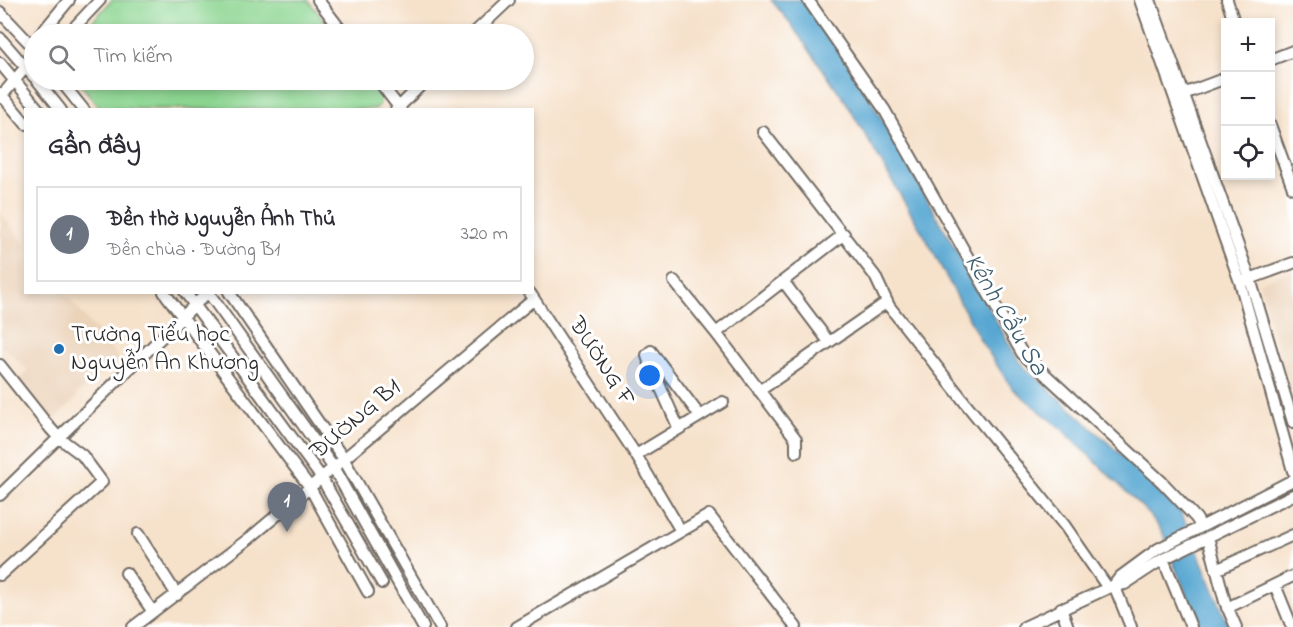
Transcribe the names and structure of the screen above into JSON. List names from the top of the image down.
{
  "streets": {
    "street": ["ĐƯỜNG F", "ĐƯỜNG B1"]
  },
  "crossings": [
    ["ĐƯỜNG F", "ĐƯỜNG B1"]
  ],
  "water": ["Kênh Cầu Sa"],
  "places": ["Trường Tiểu học Nguyễn An Khương"],
  "page": {
    "map_buttons": ["+", "−"],
    "search": "Tìm kiếm",
    "heading": "Gần đây",
    "list": [
      {
        "mark": "1",
        "name": "Đền thờ Nguyễn Ảnh Thủ",
        "note": "Đền chùa · Đường B1",
        "value": "320 m"
      }
    ],
    "pins": "1"
  }
}
